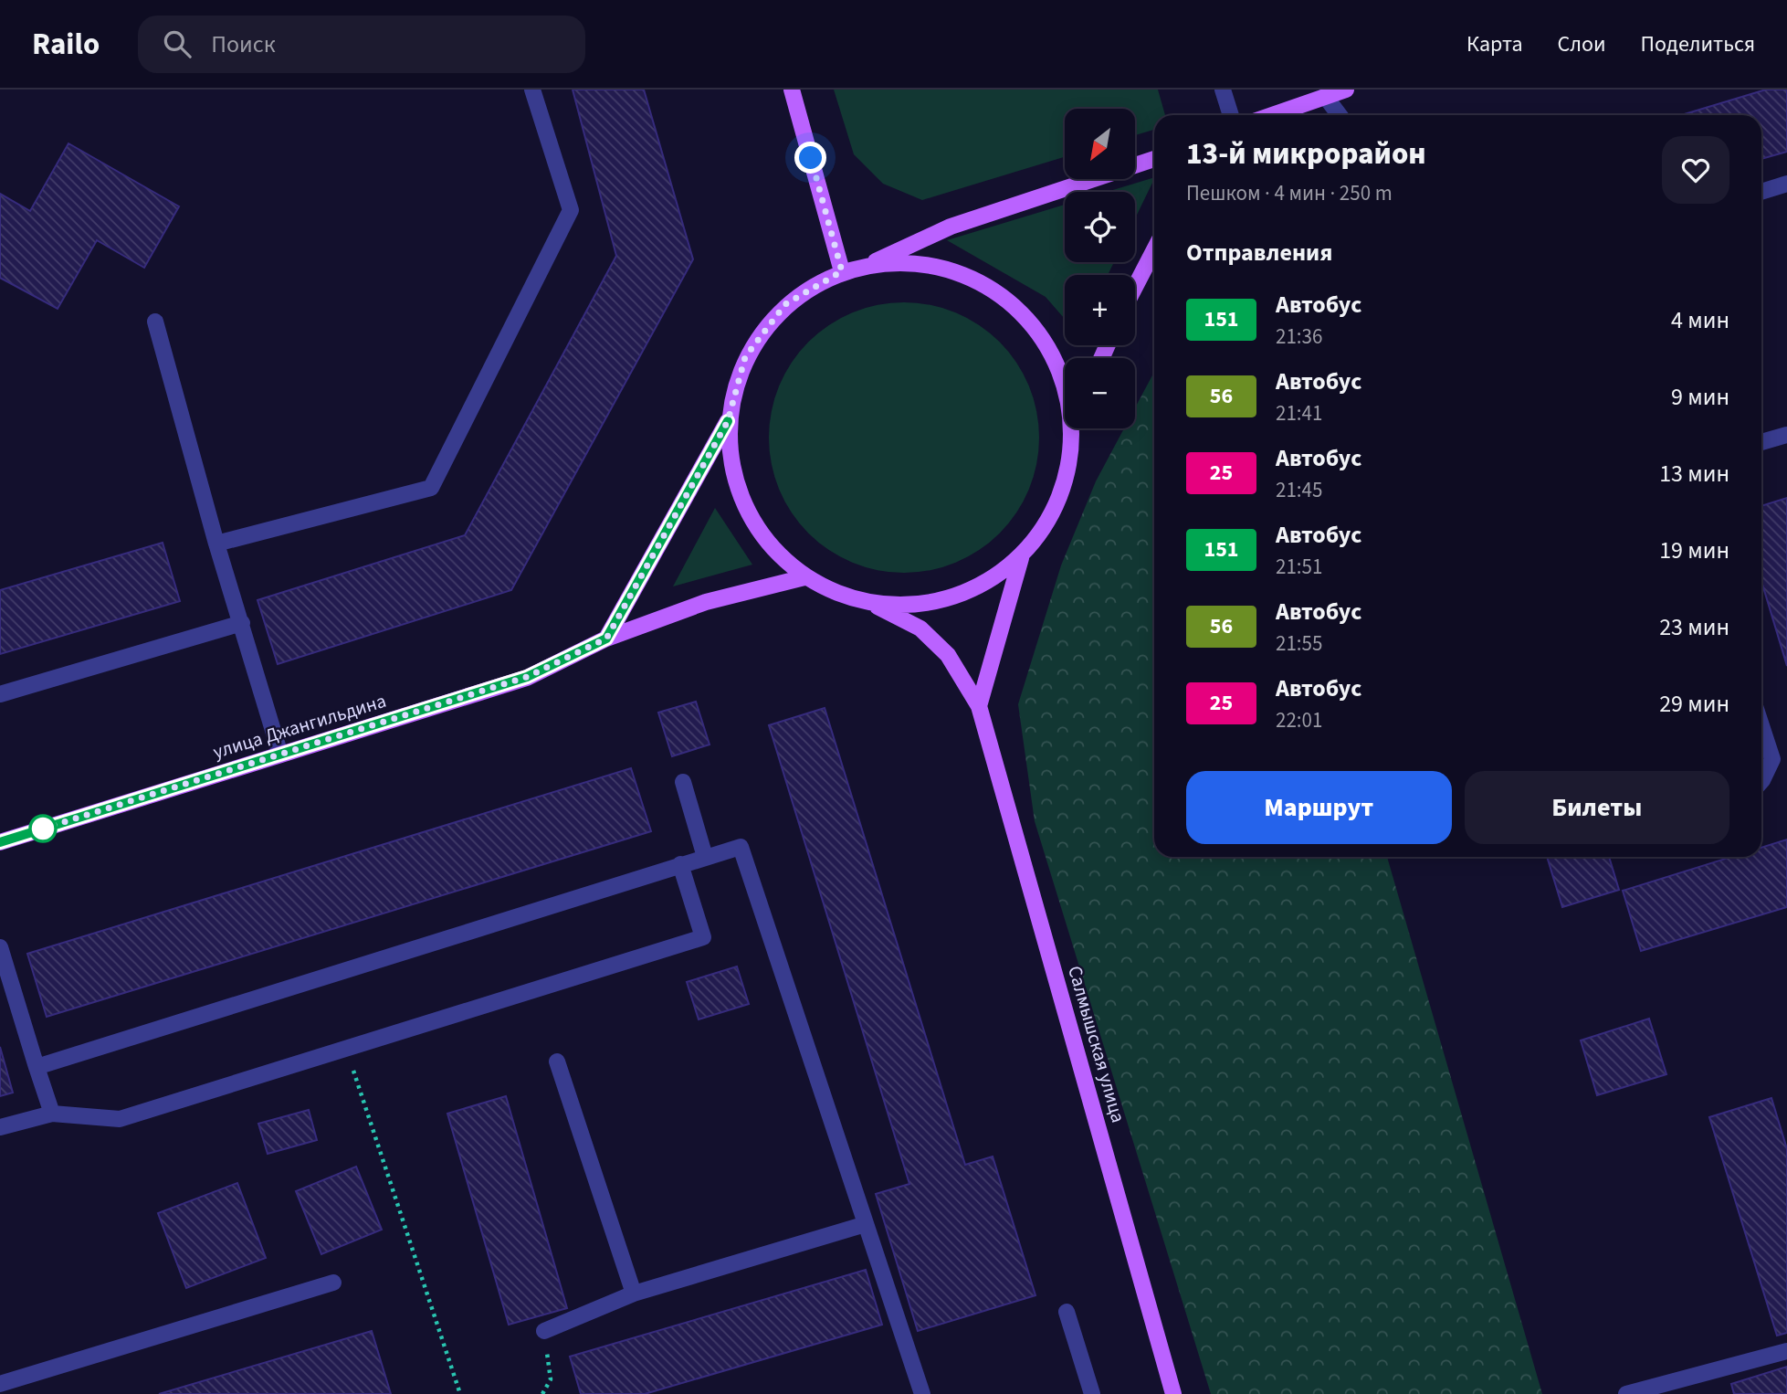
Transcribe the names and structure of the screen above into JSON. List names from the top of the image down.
{
  "streets": {
    "main road": ["улица Джангильдина", "Салмышская улица"]
  },
  "crossings": [
    ["улица Джангильдина", "Салмышская улица"]
  ],
  "lines": ["bus line 151"],
  "north": "bottom left",
  "page": {
    "header": "Railo",
    "search": "Поиск",
    "nav": ["Карта", "Слои", "Поделиться"],
    "map_buttons": ["+", "−"],
    "heading": [
      ["13-й микрорайон", "Пешком · 4 мин · 250 m"],
      "Отправления"
    ],
    "list": [
      {
        "mark": "151",
        "name": "Автобус",
        "note": "21:36",
        "value": "4 мин"
      },
      {
        "mark": "56",
        "name": "Автобус",
        "note": "21:41",
        "value": "9 мин"
      },
      {
        "mark": "25",
        "name": "Автобус",
        "note": "21:45",
        "value": "13 мин"
      },
      {
        "mark": "151",
        "name": "Автобус",
        "note": "21:51",
        "value": "19 мин"
      },
      {
        "mark": "56",
        "name": "Автобус",
        "note": "21:55",
        "value": "23 мин"
      },
      {
        "mark": "25",
        "name": "Автобус",
        "note": "22:01",
        "value": "29 мин"
      }
    ],
    "buttons": ["Маршрут", "Билеты"]
  }
}
